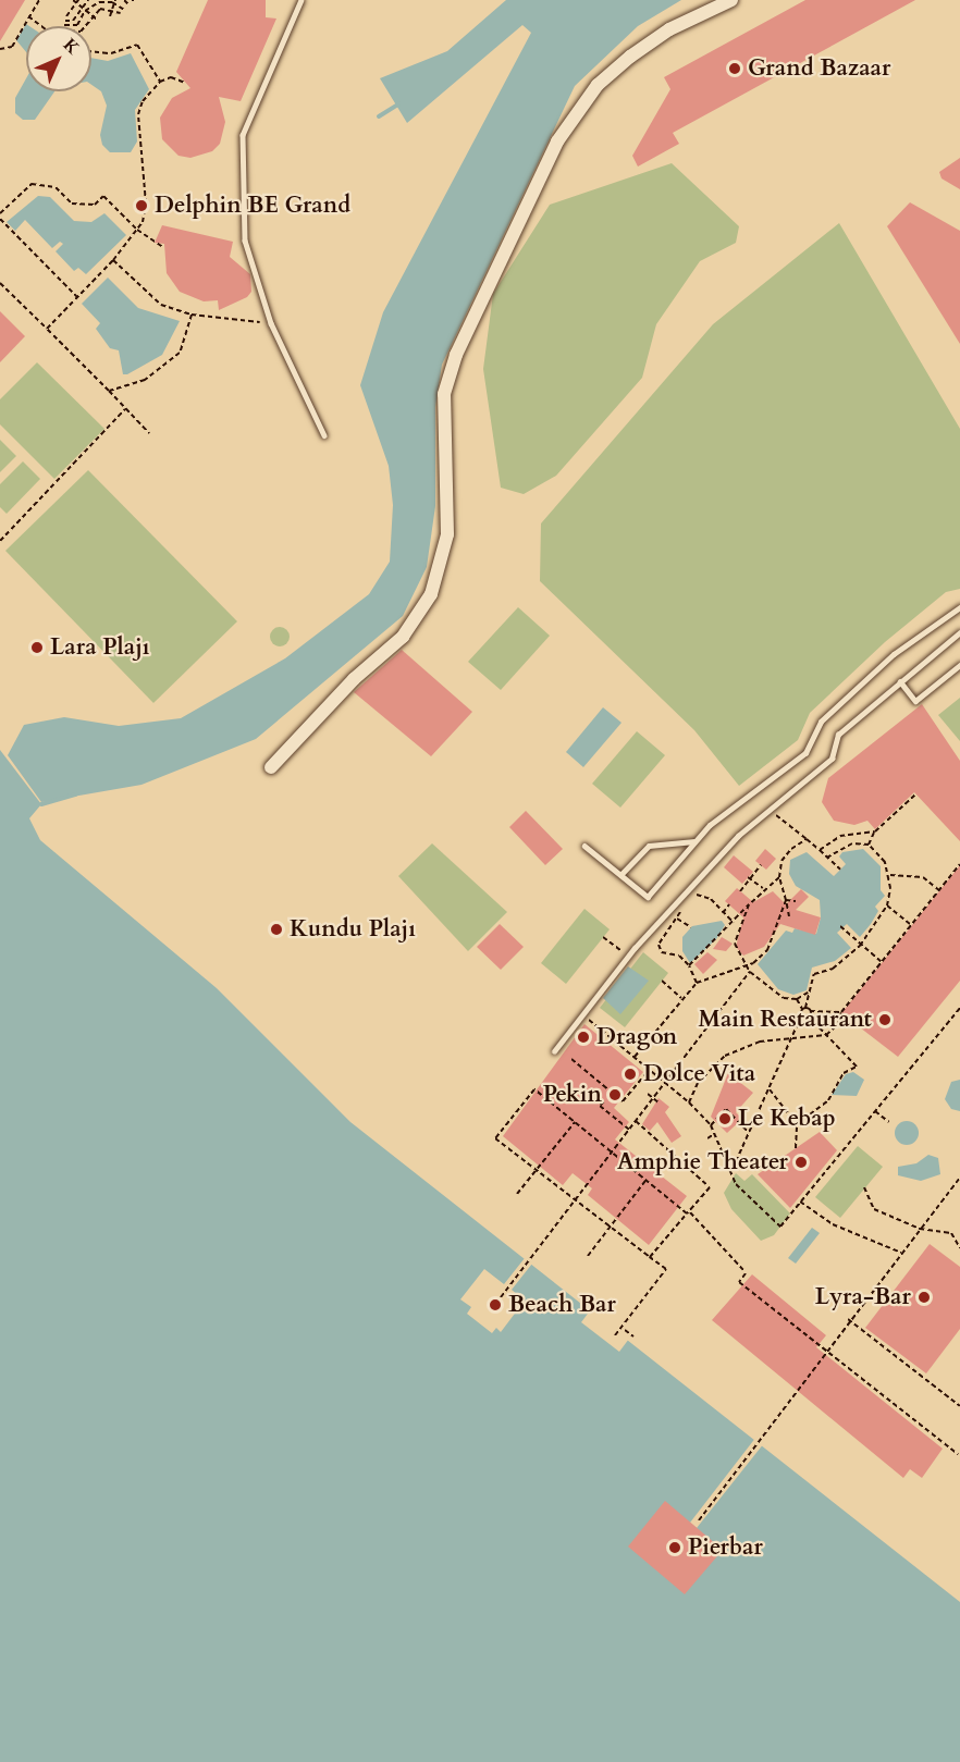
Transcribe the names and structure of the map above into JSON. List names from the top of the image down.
{
  "places": [
    "Grand Bazaar",
    "Delphin BE Grand",
    "Lara Plajı",
    "Kundu Plajı",
    "Main Restaurant",
    "Dragon",
    "Dolce Vita",
    "Pekin",
    "Le Kebap",
    "Amphie Theater",
    "Lyra-Bar",
    "Beach Bar",
    "Pierbar"
  ],
  "north": "top right"
}
